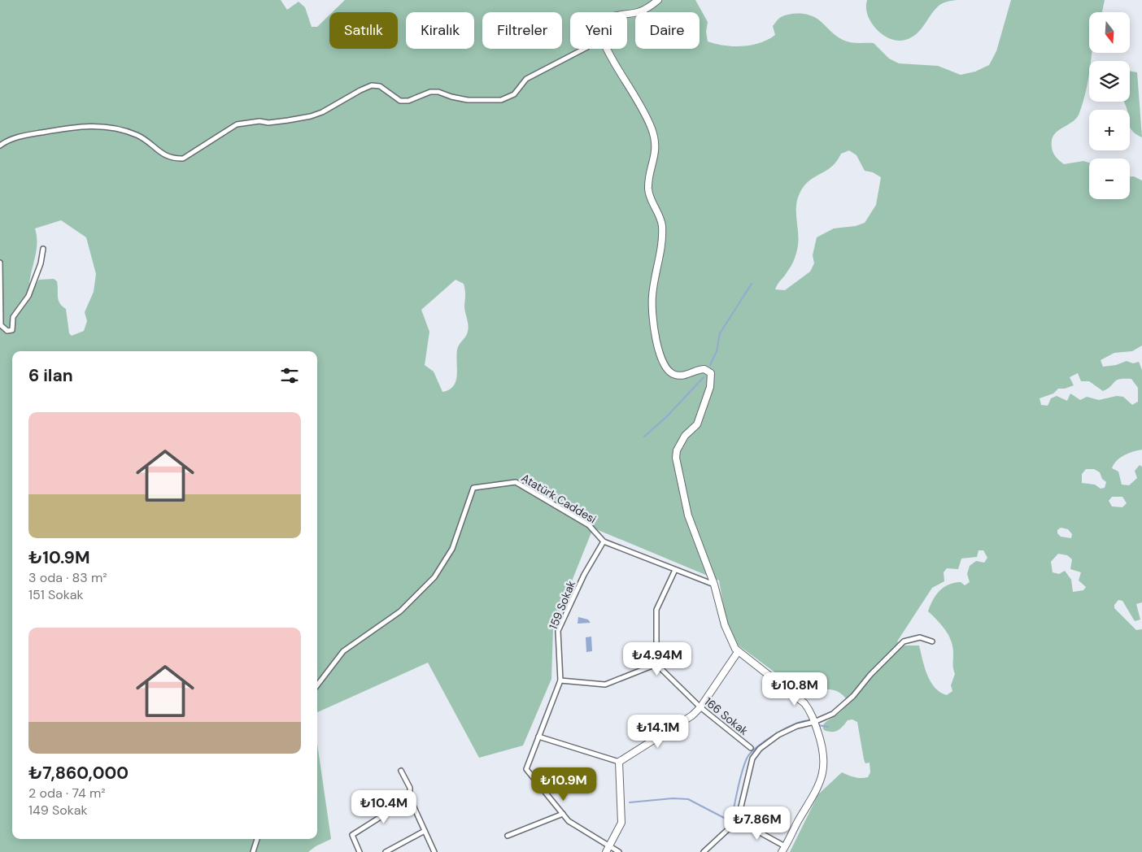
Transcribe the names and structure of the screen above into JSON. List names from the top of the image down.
{
  "streets": {
    "street": ["Atatürk Caddesi", "159 Sokak", "166 Sokak"]
  },
  "crossings": [
    ["Atatürk Caddesi", "159 Sokak"]
  ],
  "north": "bottom",
  "page": {
    "map_buttons": ["+", "−"],
    "chip": [
      "Satılık",
      "Kiralık",
      "Filtreler",
      "Yeni",
      "Daire"
    ],
    "heading": "6 ilan",
    "list": [
      {
        "name": "₺10.9M",
        "note": "3 oda · 83 m² · 151 Sokak"
      },
      {
        "name": "₺7,860,000",
        "note": "2 oda · 74 m² · 149 Sokak"
      }
    ],
    "price": [
      "₺4.94M",
      "₺10.8M",
      "₺14.1M",
      "₺10.9M",
      "₺10.4M",
      "₺7.86M"
    ]
  }
}
